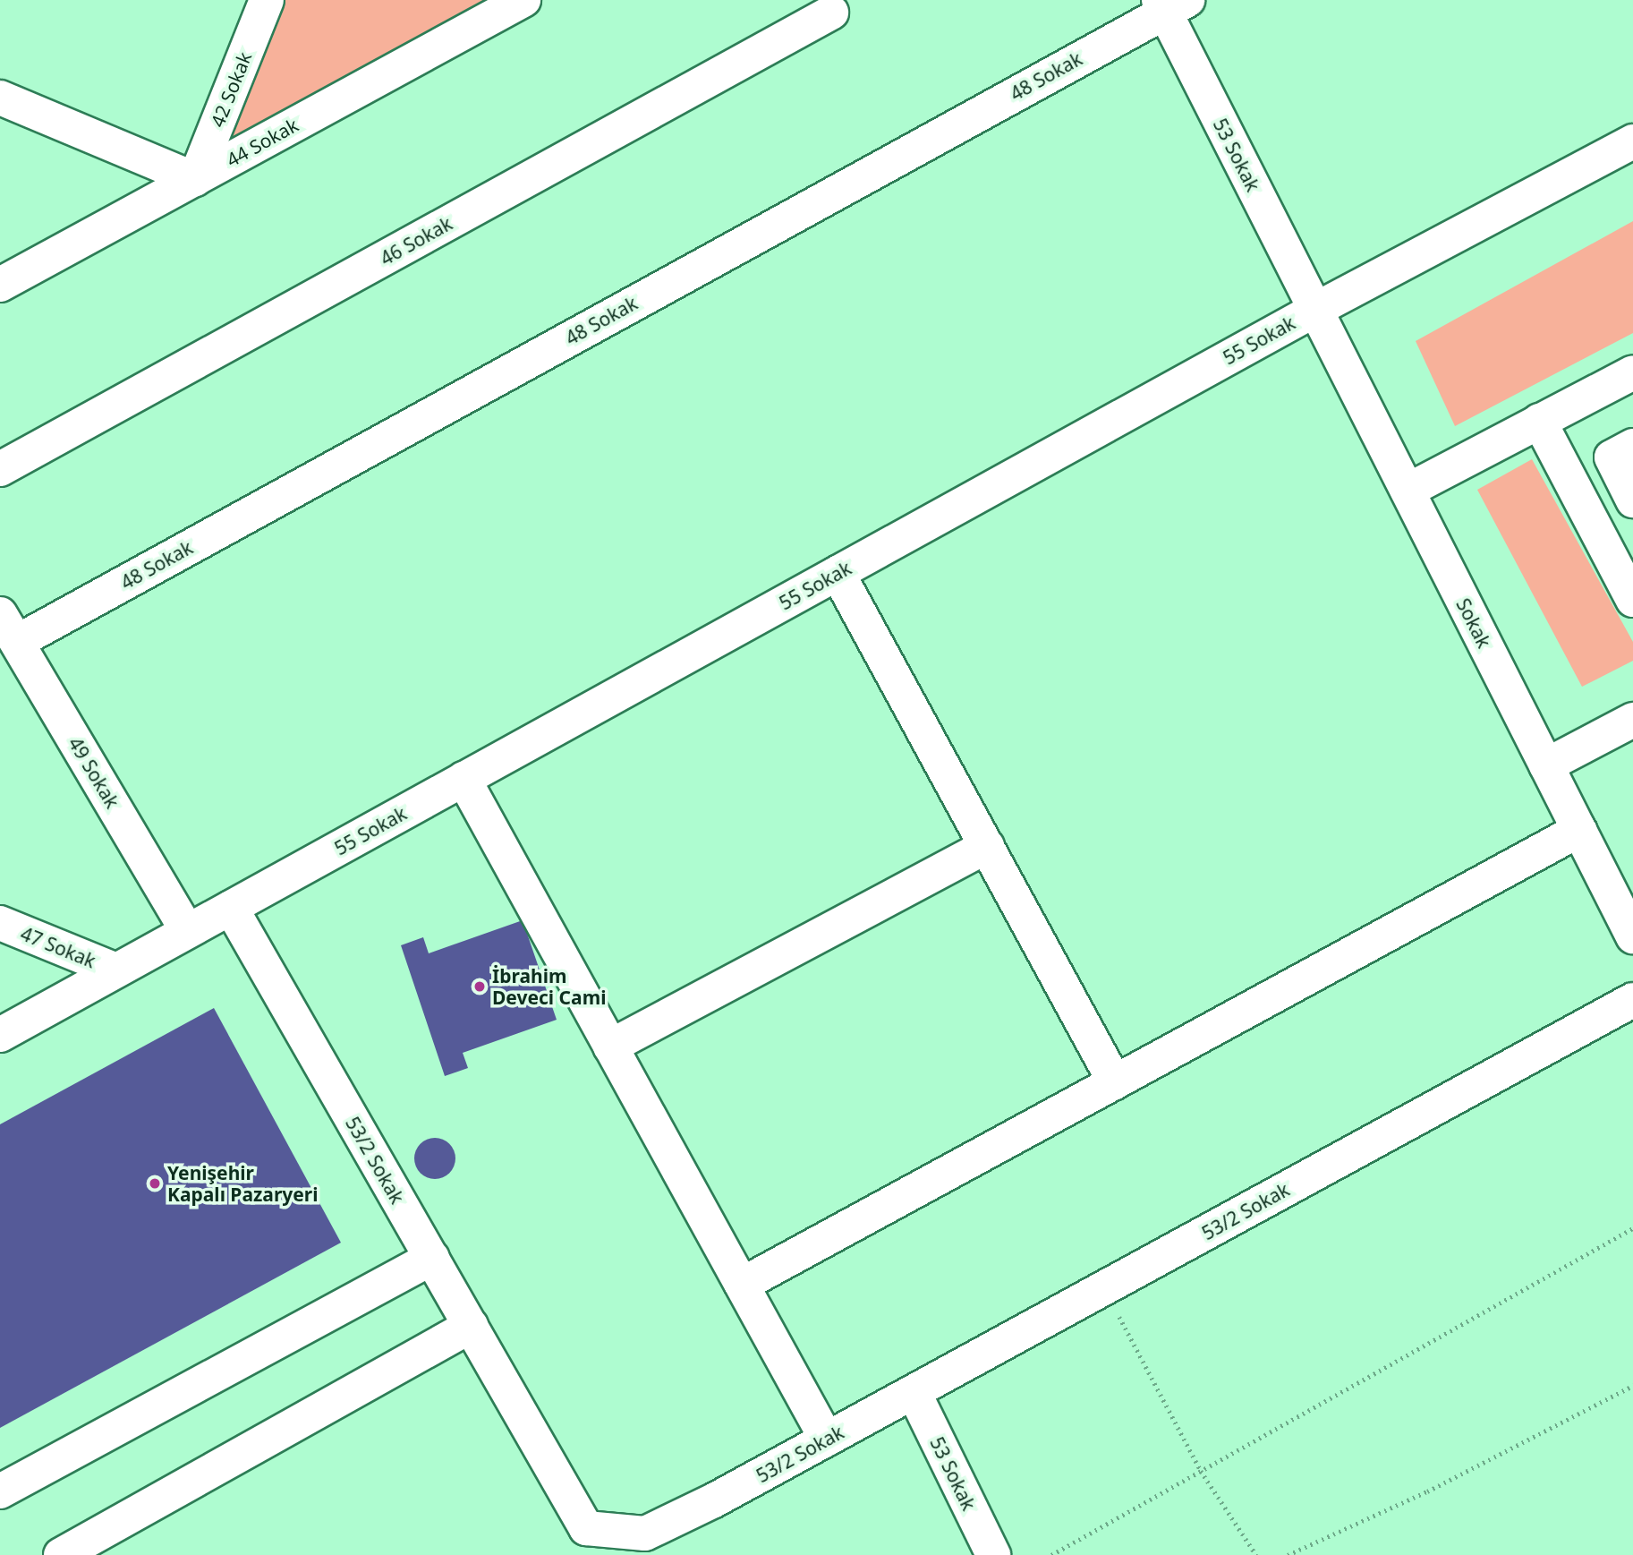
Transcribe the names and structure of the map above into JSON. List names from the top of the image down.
{
  "streets": {
    "street": [
      "48 Sokak",
      "42 Sokak",
      "44 Sokak",
      "53 Sokak",
      "46 Sokak",
      "55 Sokak",
      "Sokak",
      "49 Sokak",
      "47 Sokak",
      "53/2 Sokak"
    ]
  },
  "crossings": [
    ["48 Sokak", "53 Sokak"],
    ["48 Sokak", "49 Sokak"],
    ["42 Sokak", "44 Sokak"],
    ["53 Sokak", "55 Sokak"],
    ["53 Sokak", "Sokak"],
    ["53 Sokak", "53/2 Sokak"],
    ["55 Sokak", "Sokak"],
    ["55 Sokak", "49 Sokak"],
    ["55 Sokak", "47 Sokak"],
    ["55 Sokak", "53/2 Sokak"]
  ],
  "places": ["İbrahim Deveci Cami", "Yenişehir Kapalı Pazaryeri"]
}
